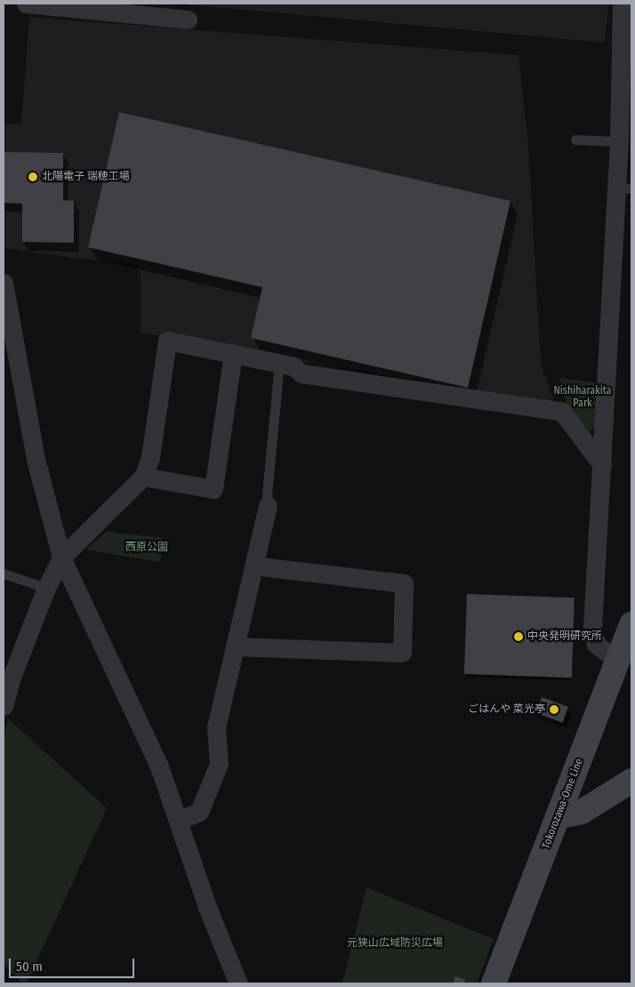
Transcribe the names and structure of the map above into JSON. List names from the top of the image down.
{
  "streets": {
    "main road": ["Tokorozawa-Ome Line"]
  },
  "parks": ["Nishiharakita Park", "西原公園", "元狭山広域防災広場"],
  "places": ["北陽電子 瑞穂工場", "中央発明研究所", "ごはんや 菜光亭"],
  "scale_bar": "50 m"
}
